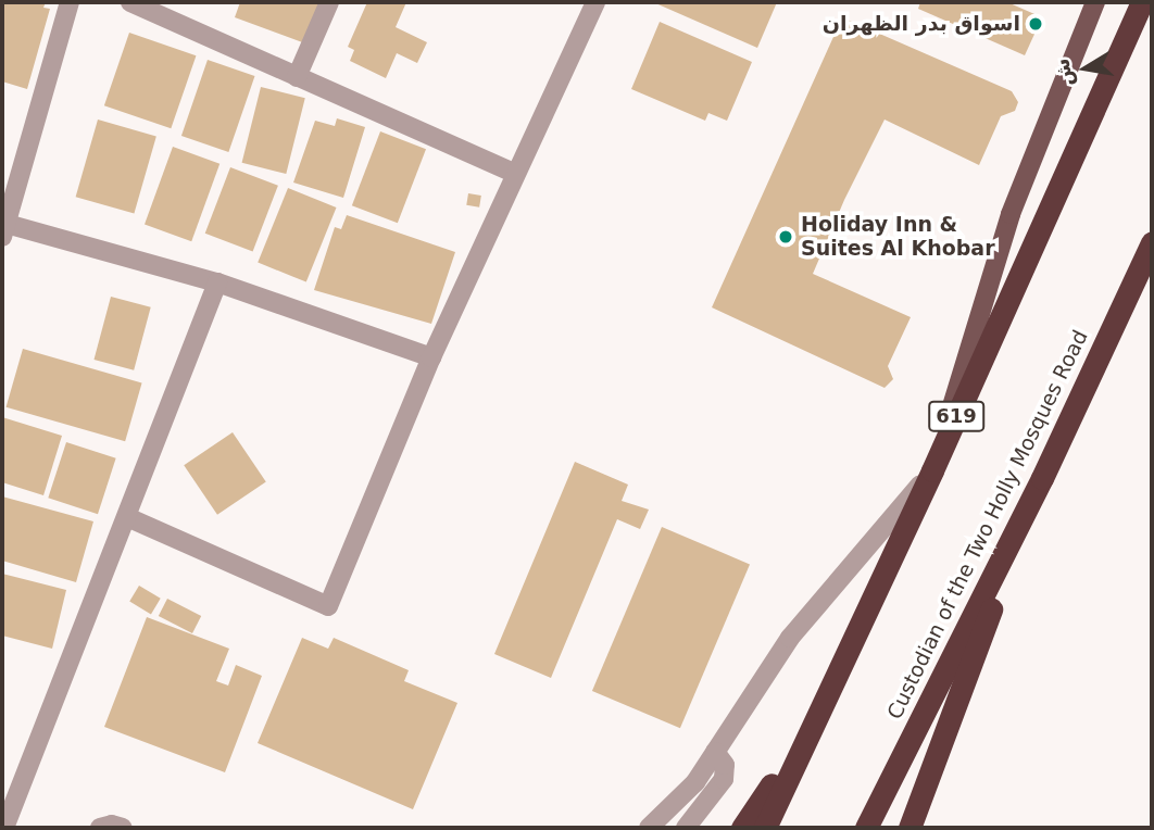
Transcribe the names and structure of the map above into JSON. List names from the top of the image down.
{
  "streets": {
    "highway": ["619", "Custodian of the Two Holly Mosques Road"]
  },
  "places": ["اسواق بدر الظهران", "Holiday Inn & Suites Al Khobar"],
  "north": "left"
}
